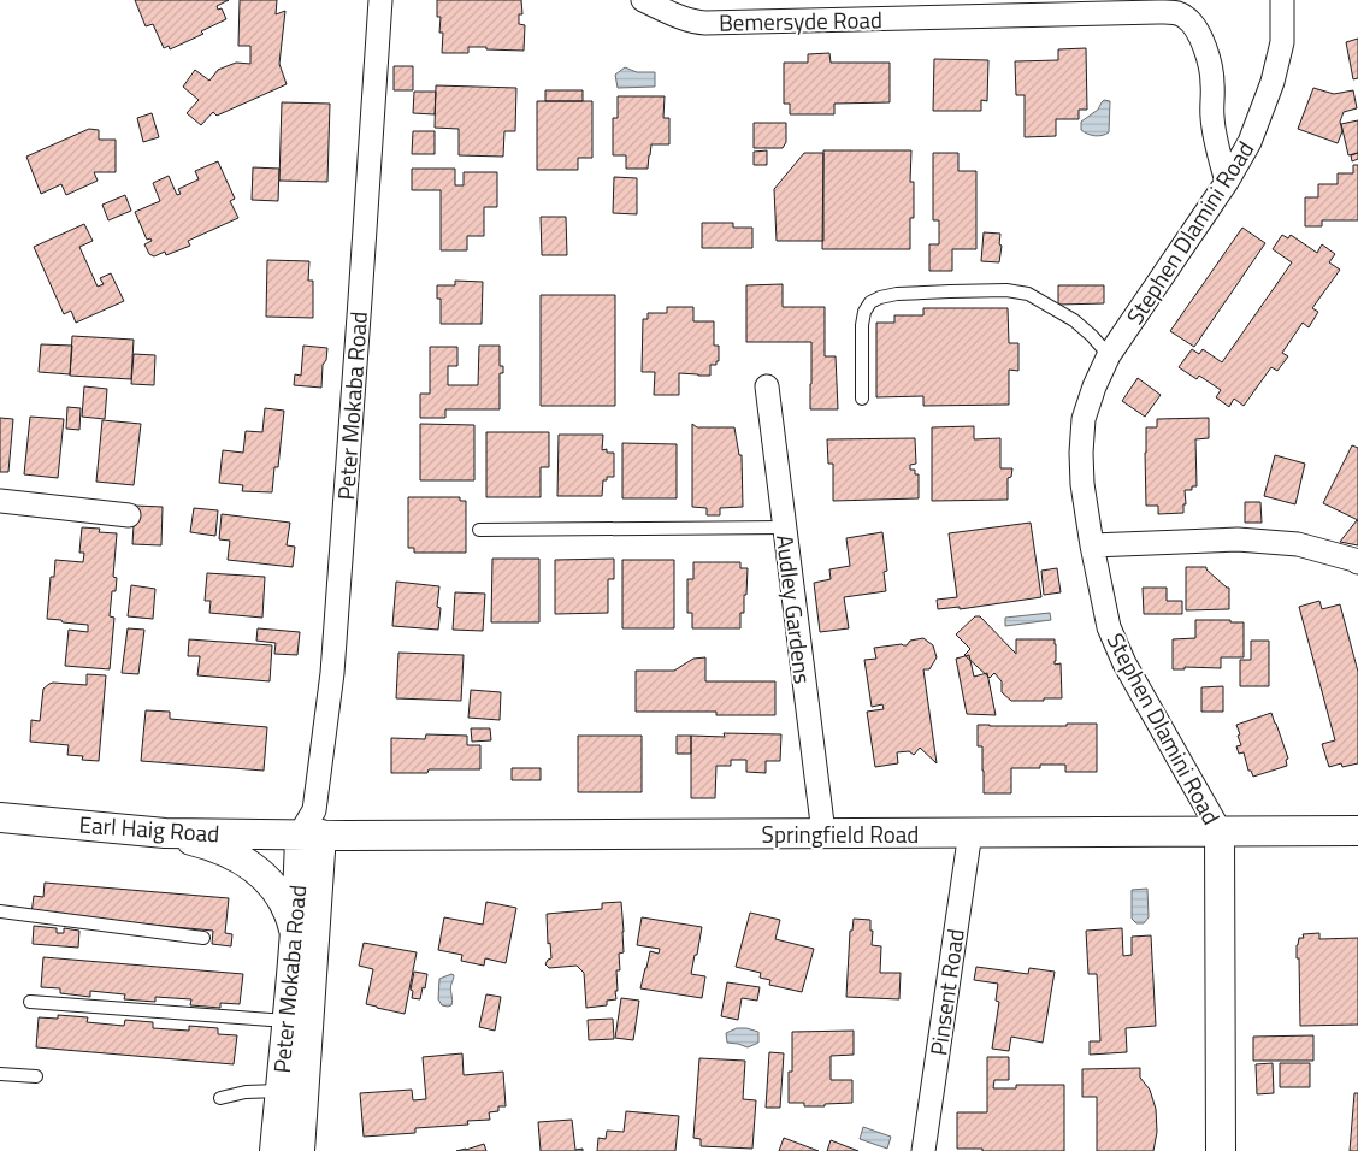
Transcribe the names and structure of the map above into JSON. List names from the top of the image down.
{
  "streets": {
    "street": [
      "Bemersyde Road",
      "Stephen Dlamini Road",
      "Peter Mokaba Road",
      "Audley Gardens",
      "Earl Haig Road",
      "Springfield Road",
      "Pinsent Road"
    ]
  },
  "crossings": [
    ["Bemersyde Road", "Stephen Dlamini Road"],
    ["Stephen Dlamini Road", "Springfield Road"],
    ["Peter Mokaba Road", "Earl Haig Road"],
    ["Peter Mokaba Road", "Springfield Road"],
    ["Audley Gardens", "Springfield Road"],
    ["Earl Haig Road", "Springfield Road"],
    ["Springfield Road", "Pinsent Road"]
  ]
}
